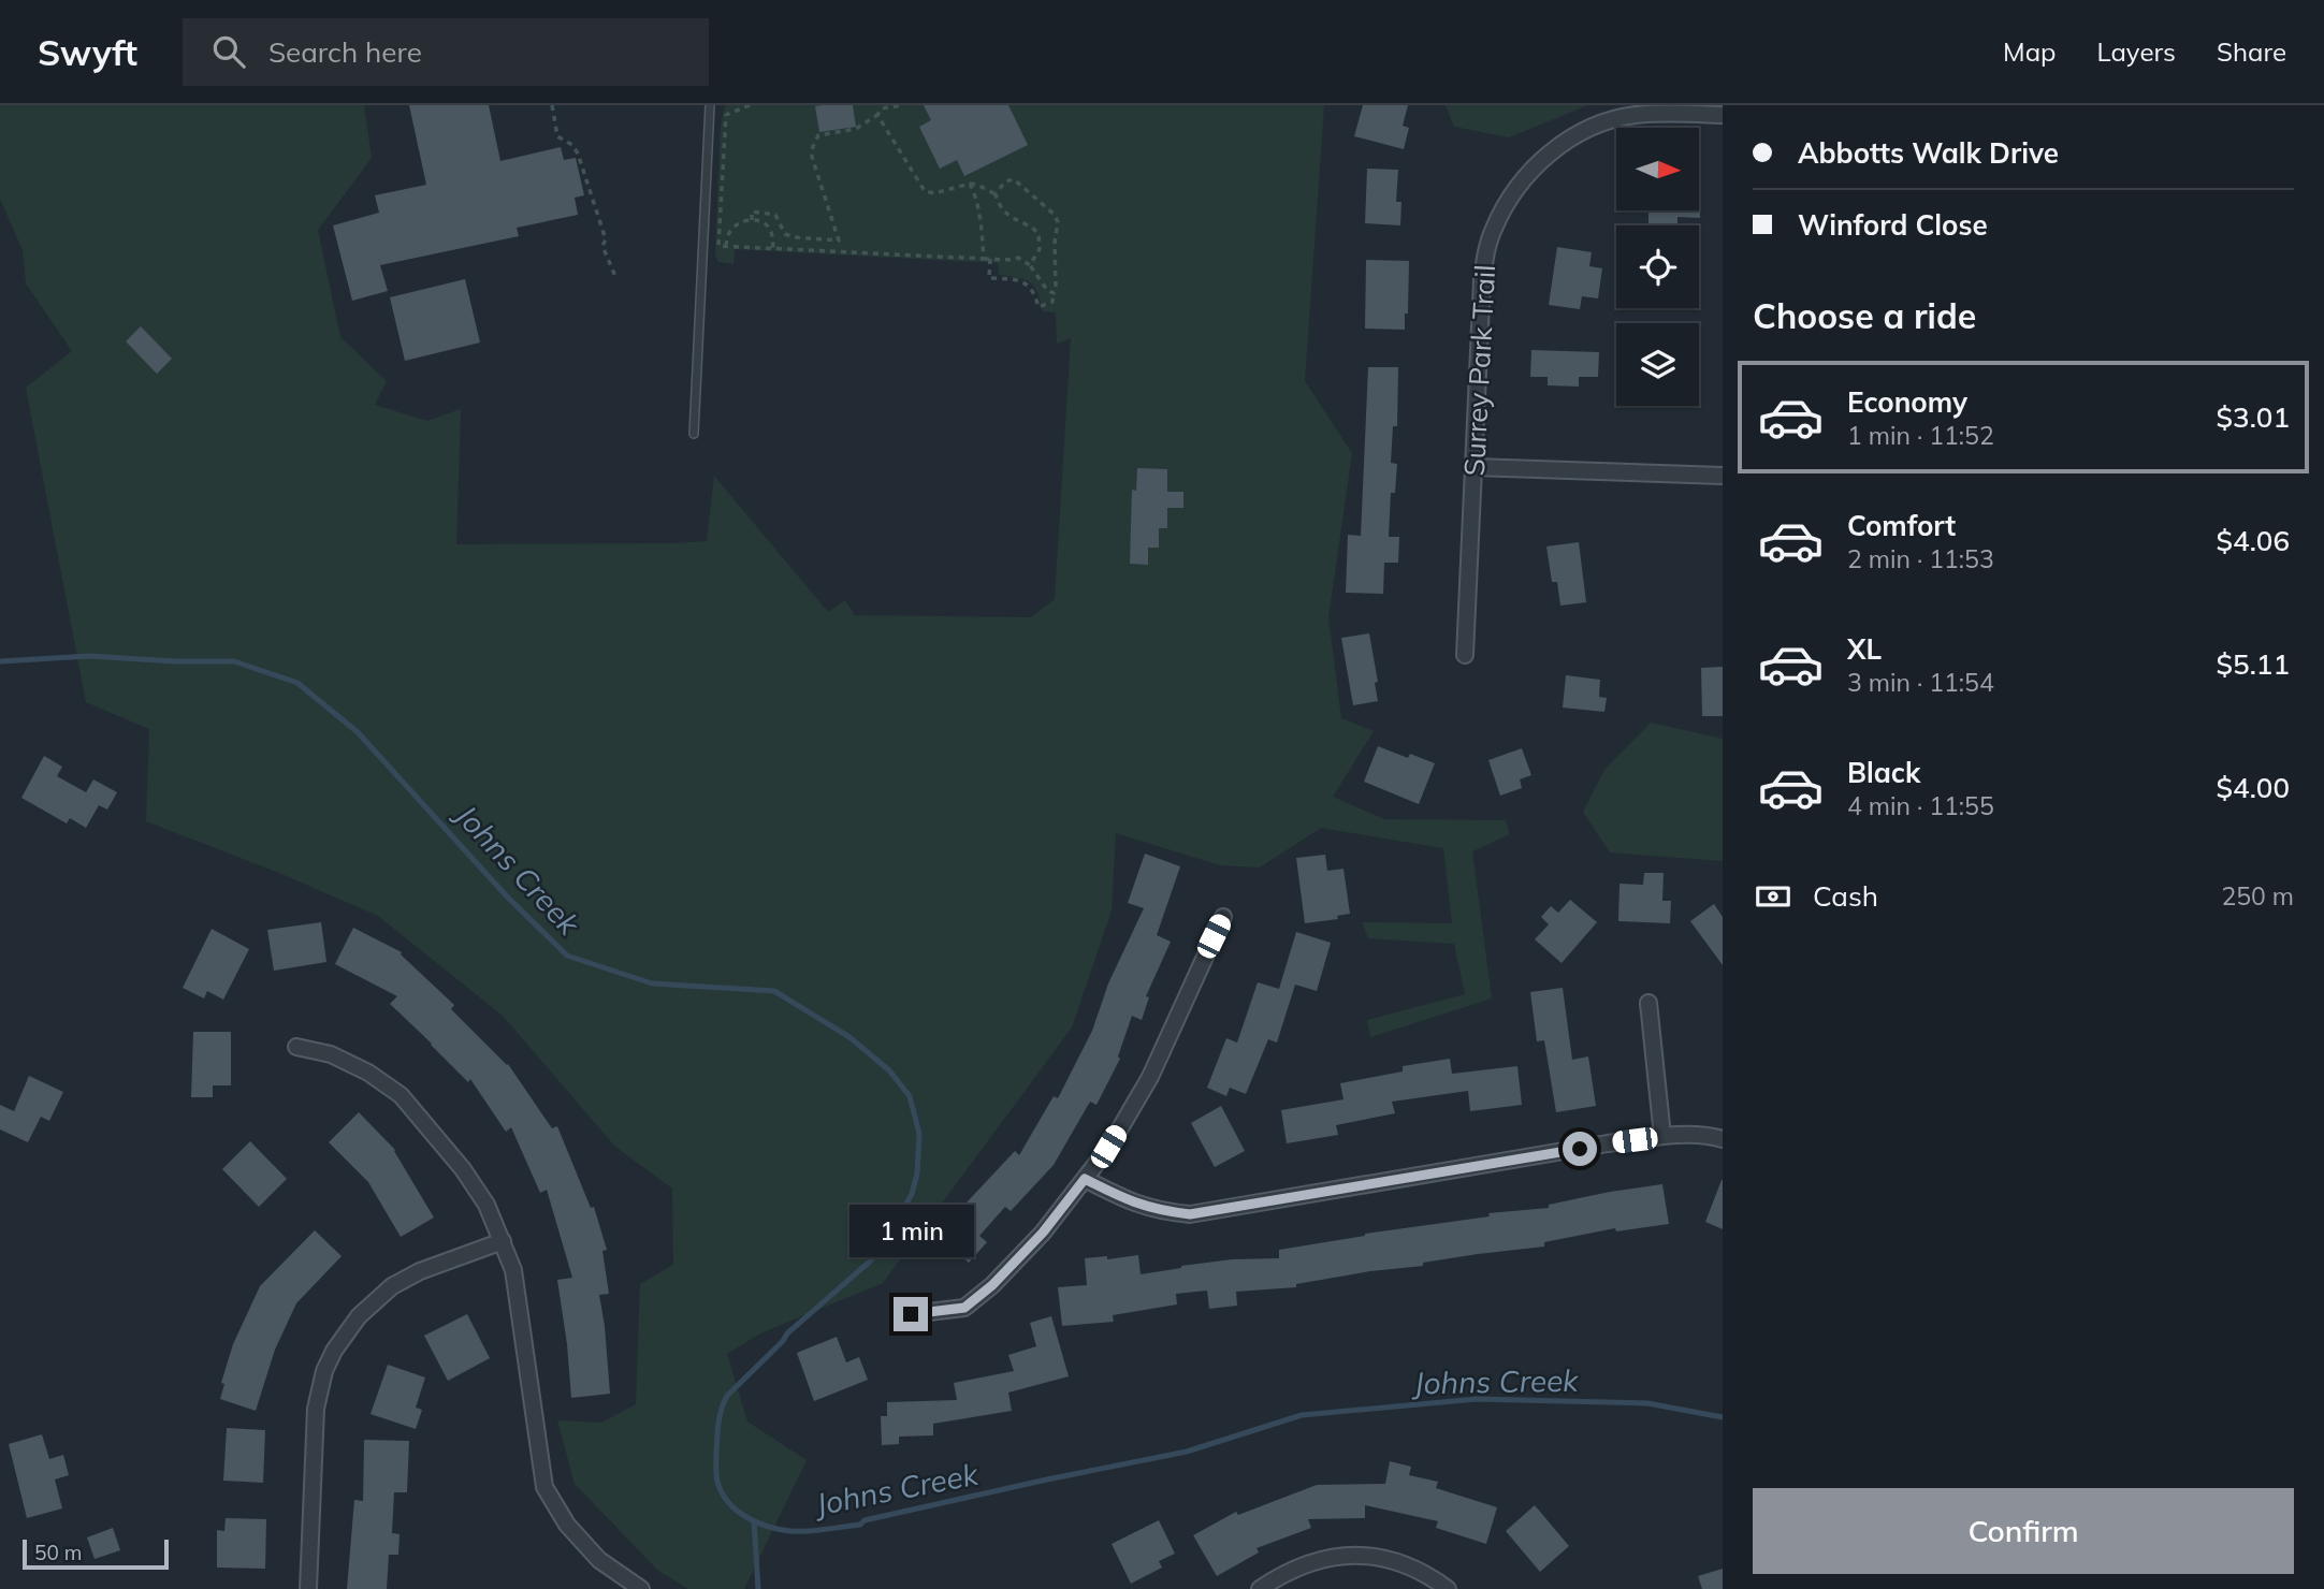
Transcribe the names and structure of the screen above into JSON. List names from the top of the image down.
{
  "streets": {
    "street": ["Surrey Park Trail"]
  },
  "water": ["Johns Creek"],
  "scale_bar": "50 m",
  "north": "right",
  "page": {
    "header": "Swyft",
    "search": "Search here",
    "nav": ["Map", "Layers", "Share"],
    "banner": ["Abbotts Walk Drive", "Winford Close"],
    "heading": "Choose a ride",
    "list": [
      {
        "name": "Economy",
        "note": "1 min · 11:52",
        "value": "$3.01"
      },
      {
        "name": "Comfort",
        "note": "2 min · 11:53",
        "value": "$4.06"
      },
      {
        "name": "XL",
        "note": "3 min · 11:54",
        "value": "$5.11"
      },
      {
        "name": "Black",
        "note": "4 min · 11:55",
        "value": "$4.00"
      }
    ],
    "pay": ["Cash", "250 m"],
    "bubble": "1 min",
    "buttons": "Confirm",
    "scale": "50 m"
  }
}
